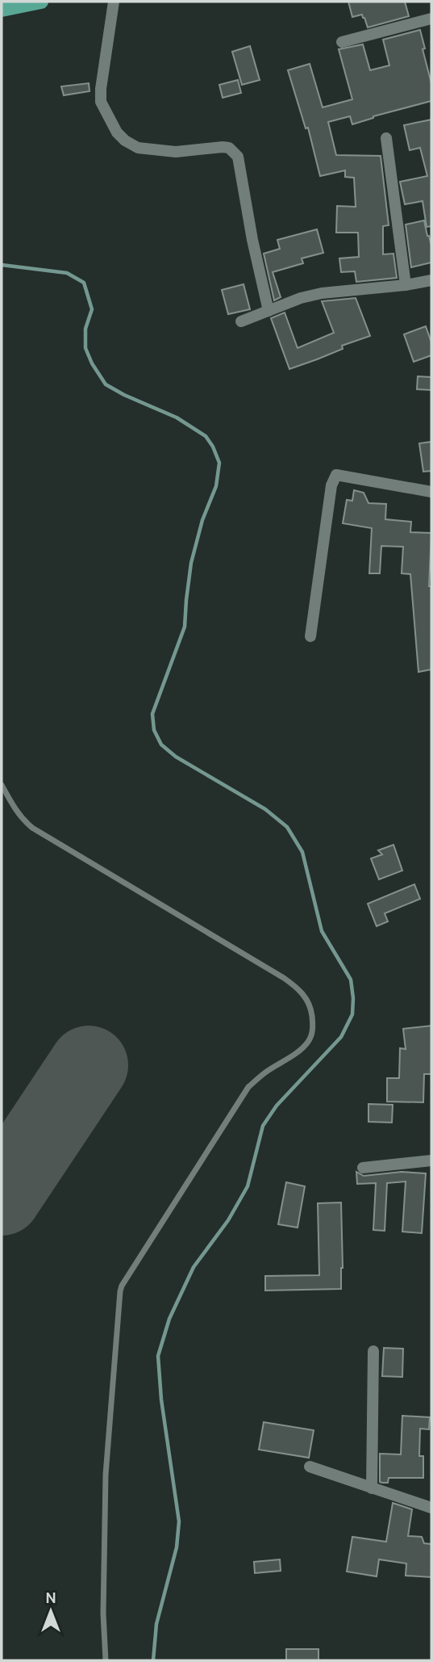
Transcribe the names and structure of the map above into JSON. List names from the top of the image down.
{
  "north": "top"
}
